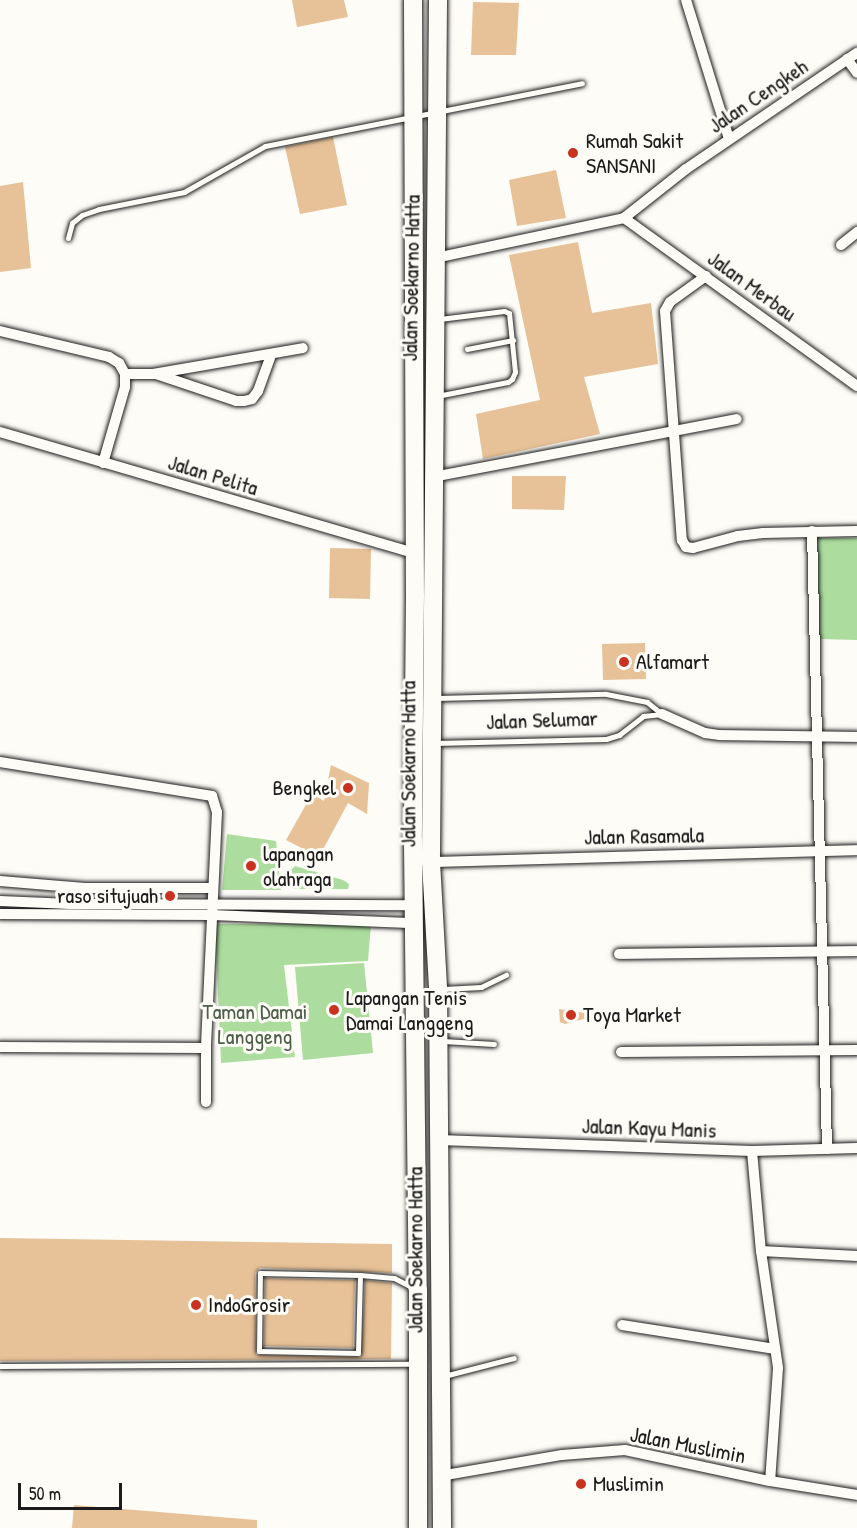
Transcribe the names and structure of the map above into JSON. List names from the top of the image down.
{
  "streets": {
    "main road": ["Jalan Soekarno Hatta"],
    "street": [
      "Jalan Cengkeh",
      "Jalan Merbau",
      "Jalan Pelita",
      "Jalan Rasamala",
      "Jalan Kayu Manis",
      "Jalan Muslimin"
    ],
    "lane": ["Jalan Selumar"]
  },
  "crossings": [
    ["Jalan Cengkeh", "Jalan Merbau"],
    ["Jalan Soekarno Hatta", "Jalan Pelita"],
    ["Jalan Soekarno Hatta", "Jalan Selumar"],
    ["Jalan Soekarno Hatta", "Jalan Rasamala"],
    ["Jalan Soekarno Hatta", "Jalan Kayu Manis"],
    ["Jalan Soekarno Hatta", "Jalan Muslimin"]
  ],
  "parks": ["Taman Damai Langgeng"],
  "places": [
    "Rumah Sakit SANSANI",
    "Alfamart",
    "Bengkel",
    "lapangan olahraga",
    "raso situjuah",
    "Lapangan Tenis Damai Langgeng",
    "Toya Market",
    "IndoGrosir",
    "Muslimin"
  ],
  "scale_bar": "50 m"
}
